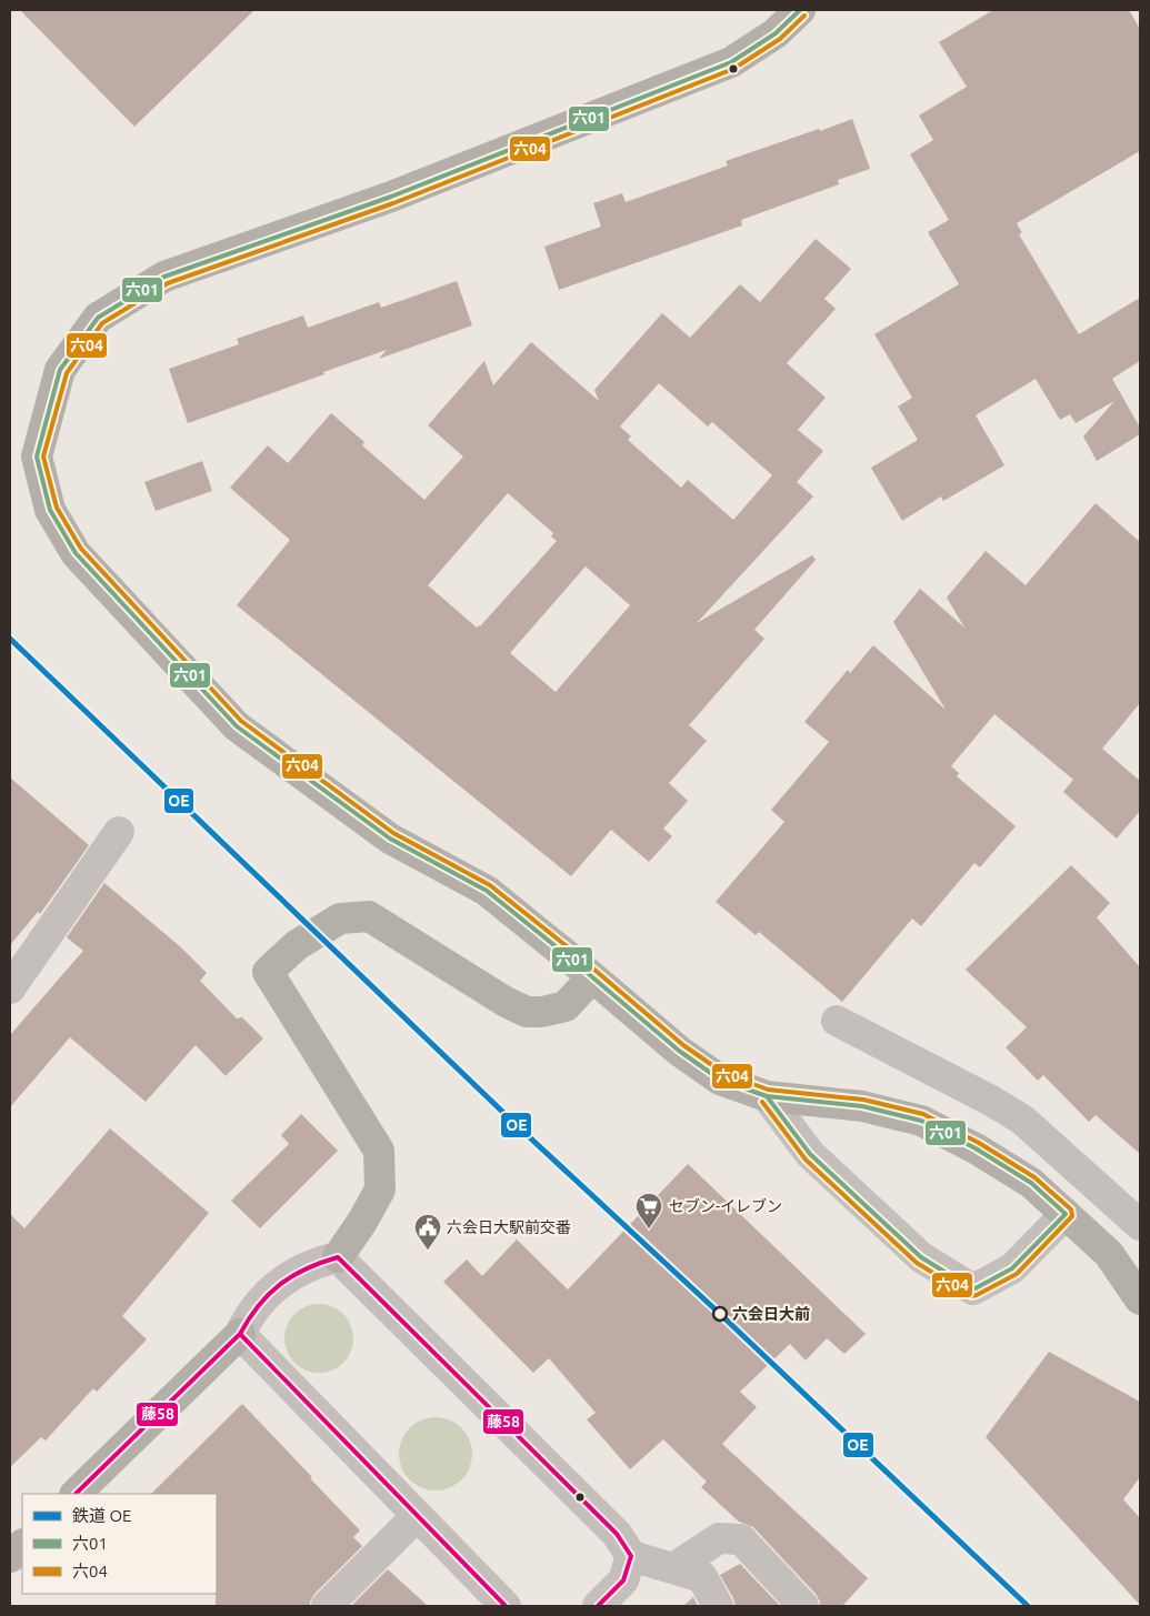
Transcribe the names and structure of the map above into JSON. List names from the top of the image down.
{
  "places": {
    "supermarket": ["セブン-イレブン"],
    "public building": ["六会日大駅前交番"],
    "other": ["六会日大前"]
  },
  "lines": [
    "transit line 六01",
    "transit line 六04",
    "rail line OE",
    "transit line 藤58"
  ],
  "legend": ["鉄道 OE", "六01", "六04"]
}
